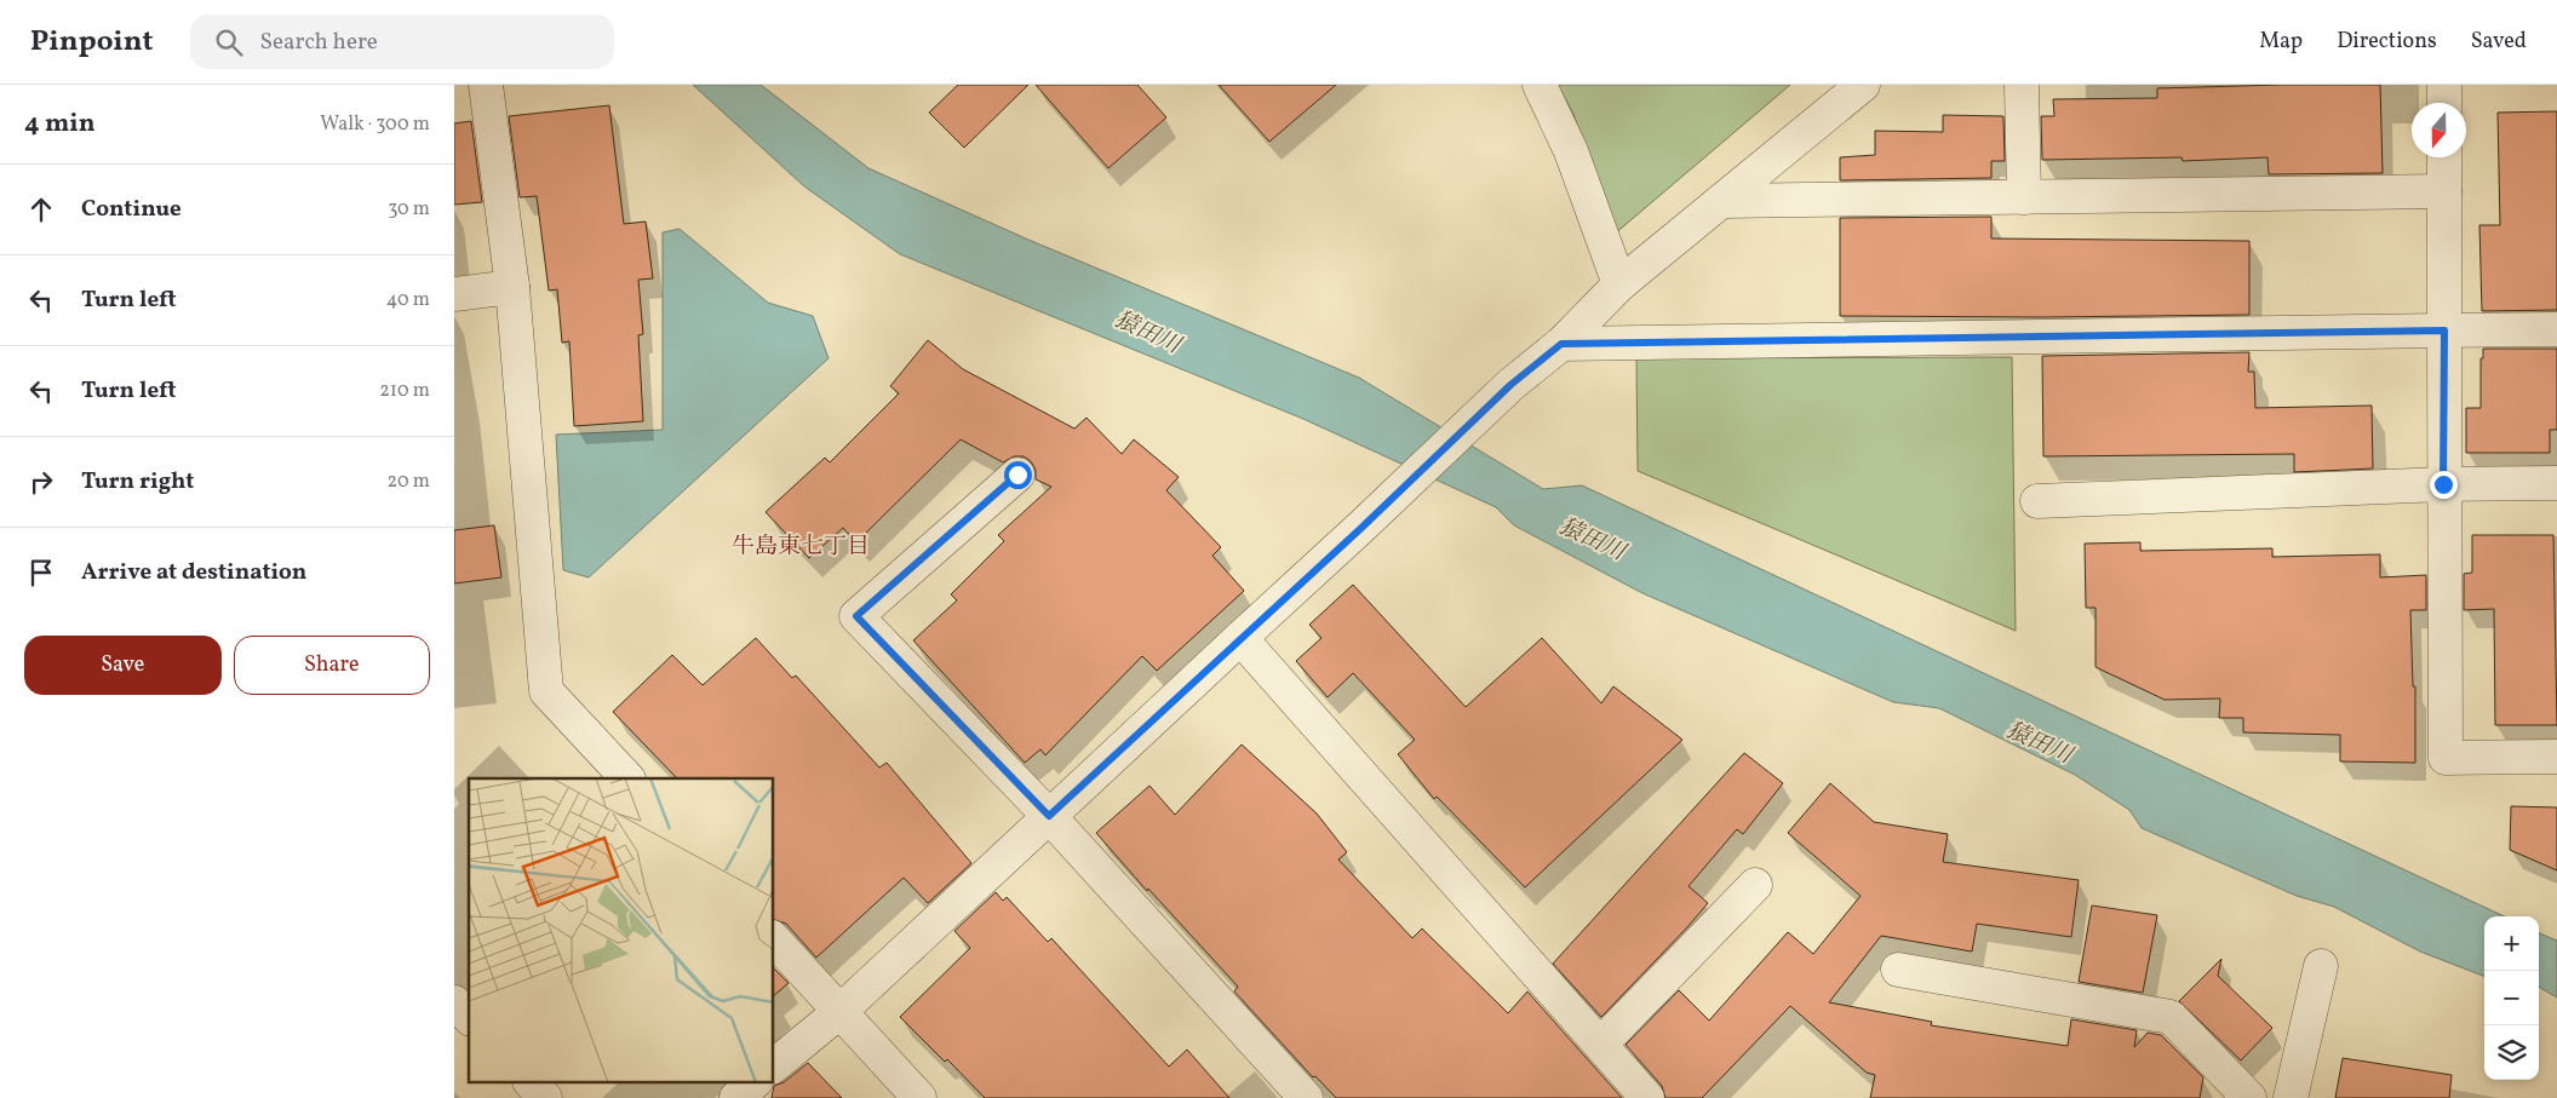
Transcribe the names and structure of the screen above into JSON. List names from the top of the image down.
{
  "districts": ["牛島東七丁目"],
  "water": ["猿田川"],
  "north": "bottom",
  "page": {
    "header": "Pinpoint",
    "search": "Search here",
    "nav": ["Map", "Directions", "Saved"],
    "heading": ["4 min", "Walk · 300 m"],
    "list": [
      ["Continue", "30 m"],
      ["Turn left", "40 m"],
      ["Turn left", "210 m"],
      ["Turn right", "20 m"],
      "Arrive at destination"
    ],
    "buttons": ["Save", "Share"],
    "map_buttons": ["+", "−"]
  }
}
